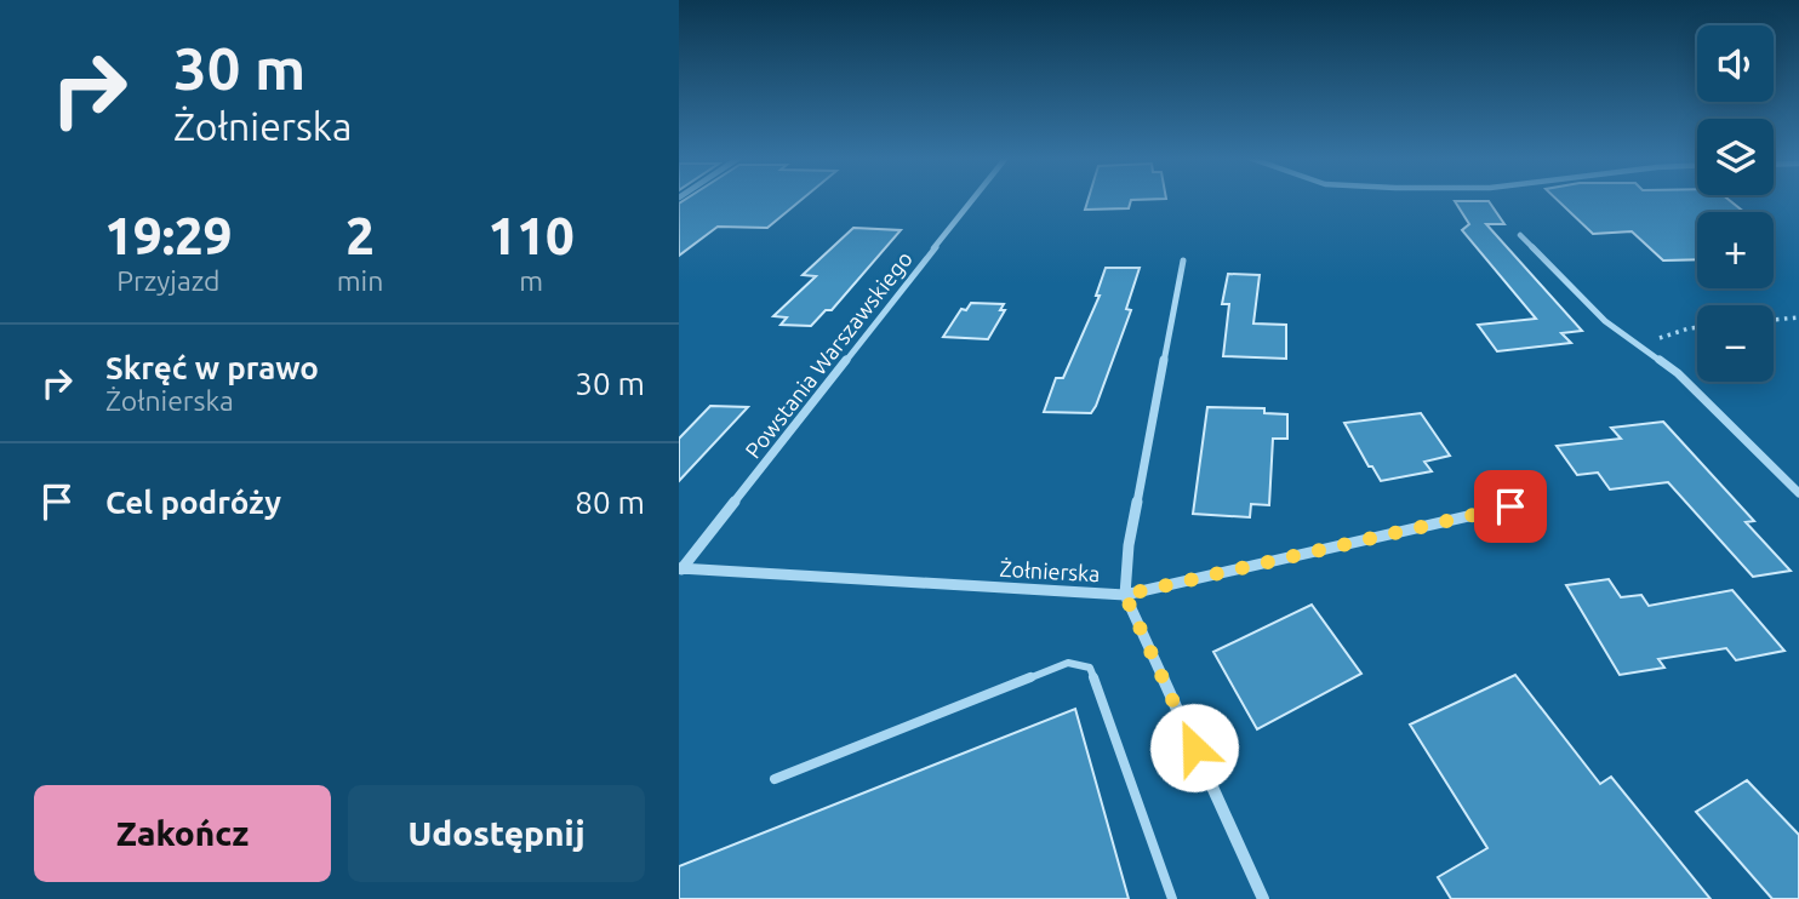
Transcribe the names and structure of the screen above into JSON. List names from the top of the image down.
{
  "streets": {
    "street": ["Powstania Warszawskiego", "Żołnierska"]
  },
  "crossings": [
    ["Powstania Warszawskiego", "Żołnierska"]
  ],
  "page": {
    "turn": ["30 m", "Żołnierska"],
    "map_buttons": ["+", "−"],
    "eta": [
      "19:29",
      "Przyjazd",
      "2",
      "min",
      "110",
      "m"
    ],
    "list": [
      {
        "name": "Skręć w prawo",
        "note": "Żołnierska",
        "value": "30 m"
      },
      {
        "name": "Cel podróży",
        "value": "80 m"
      }
    ],
    "buttons": ["Zakończ", "Udostępnij"]
  }
}
